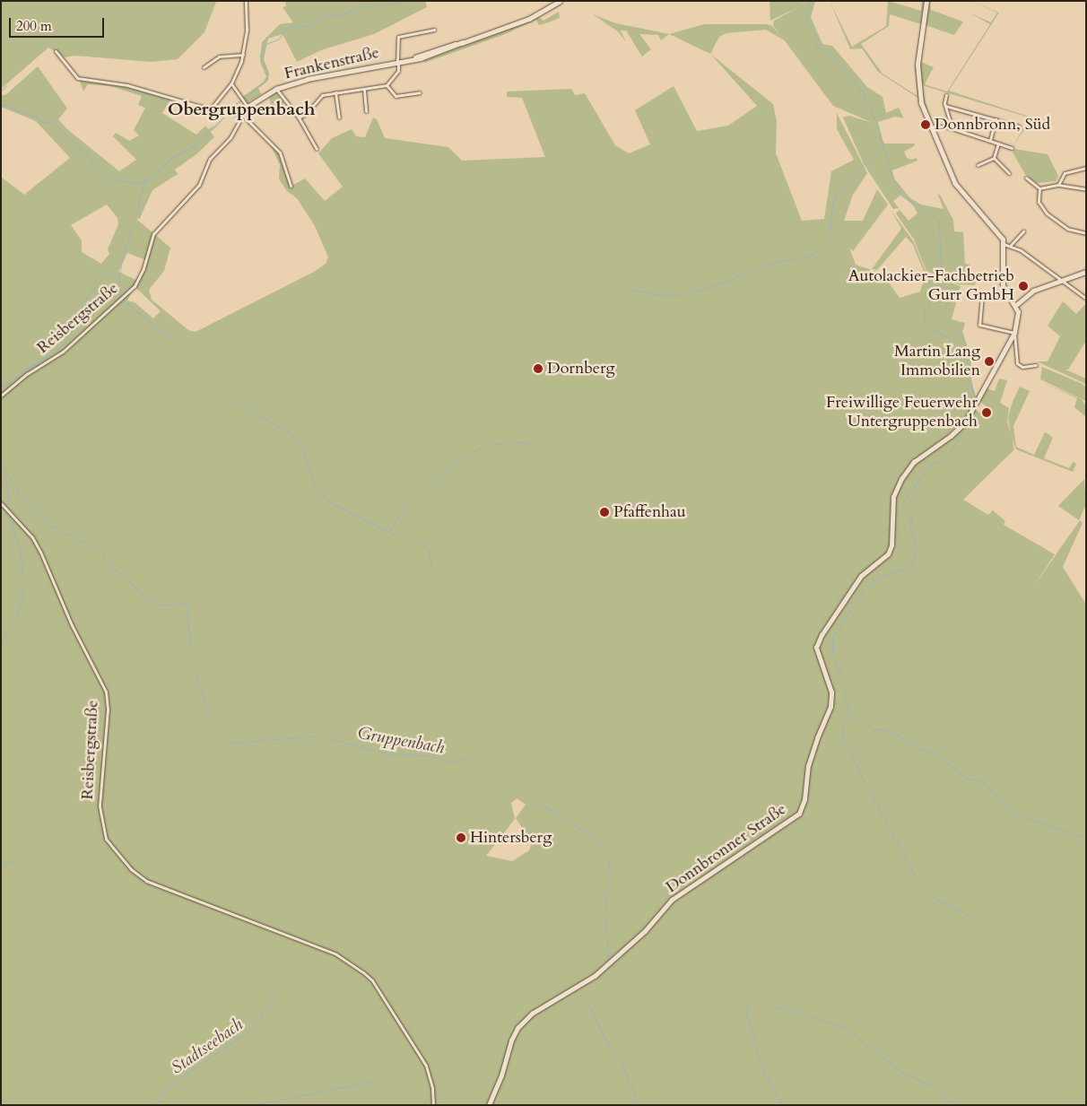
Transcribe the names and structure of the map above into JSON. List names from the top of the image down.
{
  "streets": {
    "street": ["Frankenstraße", "Reisbergstraße", "Donnbronner Straße"]
  },
  "crossings": [
    ["Frankenstraße", "Reisbergstraße"]
  ],
  "districts": ["Obergruppenbach"],
  "water": ["Gruppenbach", "Stadtseebach"],
  "places": [
    "Donnbronn, Süd",
    "Autolackier-Fachbetrieb Gurr GmbH",
    "Martin Lang Immobilien",
    "Dornberg",
    "Freiwillige Feuerwehr Untergruppenbach",
    "Pfaffenhau",
    "Hintersberg"
  ],
  "scale_bar": "200 m"
}
